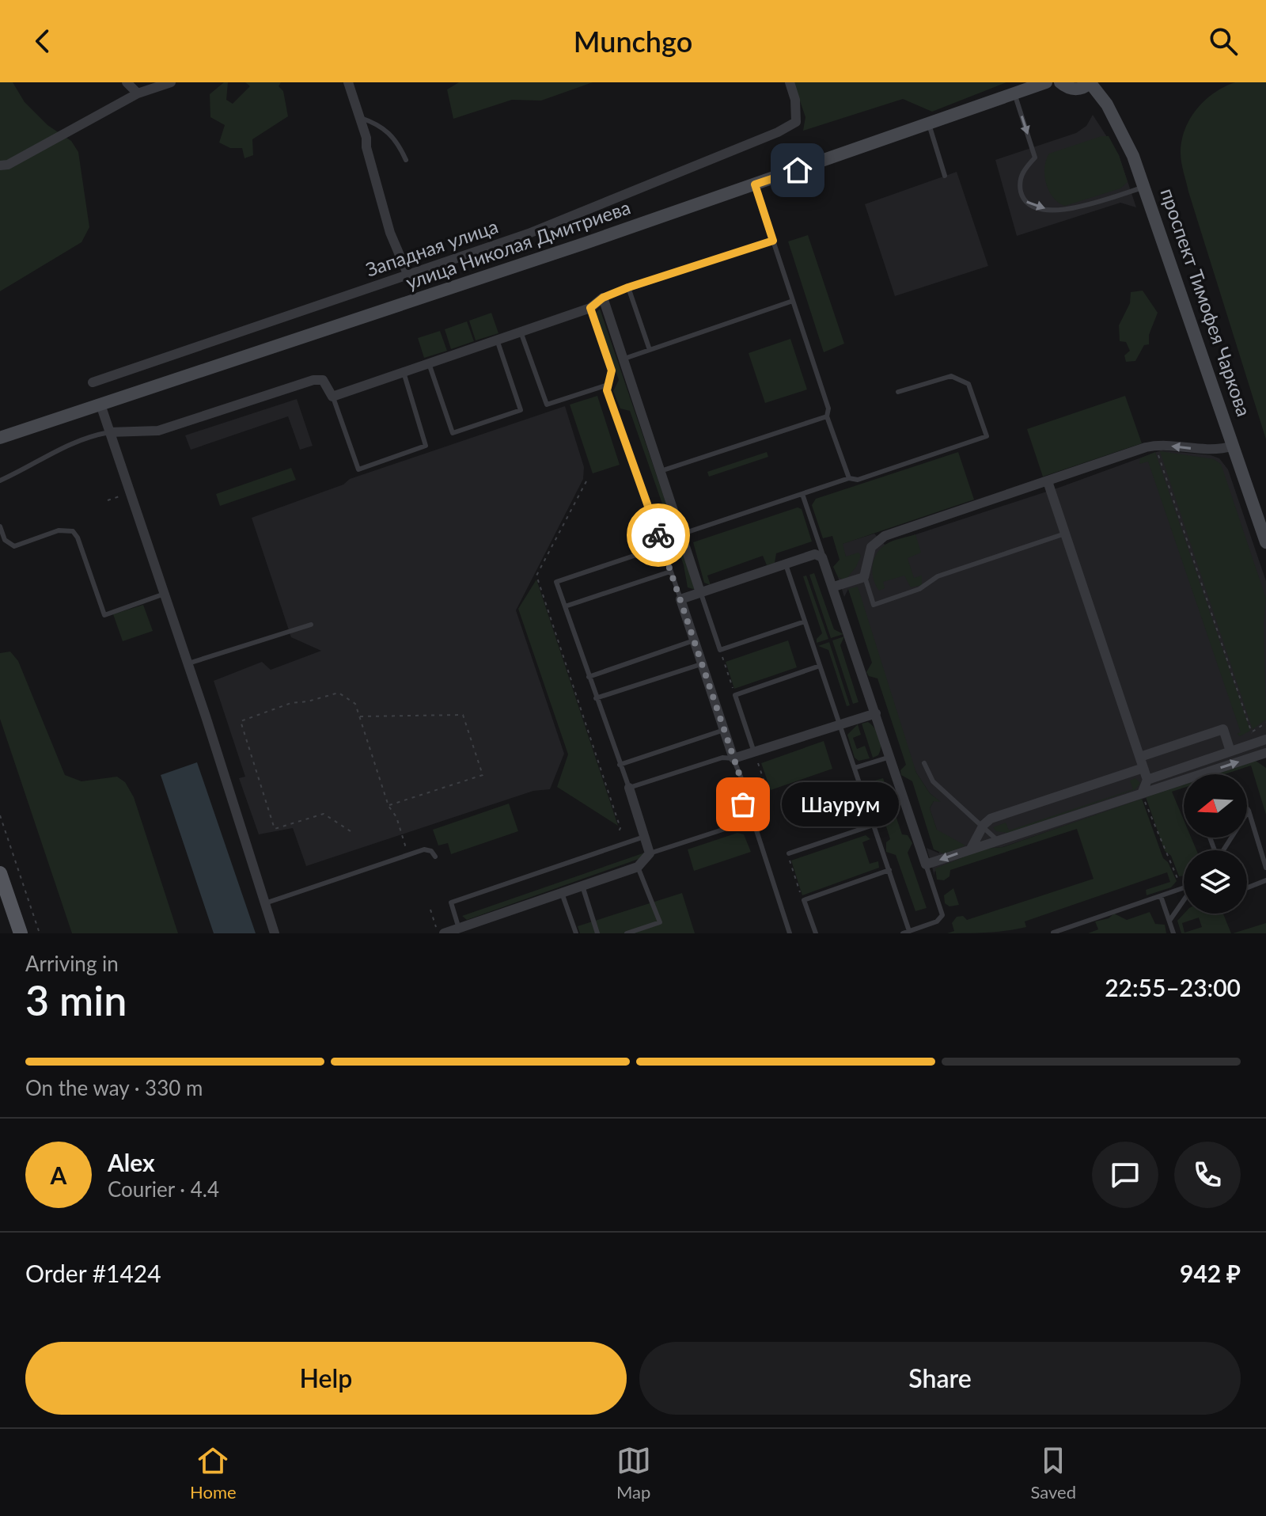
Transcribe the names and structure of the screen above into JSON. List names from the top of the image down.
{
  "streets": {
    "main road": ["улица Николая Дмитриева", "проспект Тимофея Чаркова"],
    "street": ["Западная улица"]
  },
  "places": ["Шаурум"],
  "north": "left",
  "page": {
    "header": "Munchgo",
    "bubble": "Шаурум",
    "heading": ["3 min", "Arriving in", "22:55–23:00"],
    "panel": [
      "Alex",
      "Courier · 4.4",
      "Order #1424",
      "942 ₽"
    ],
    "bar": "On the way · 330 m",
    "round": "A",
    "buttons": ["Help", "Share"],
    "tabs": ["Home", "Map", "Saved"]
  }
}
